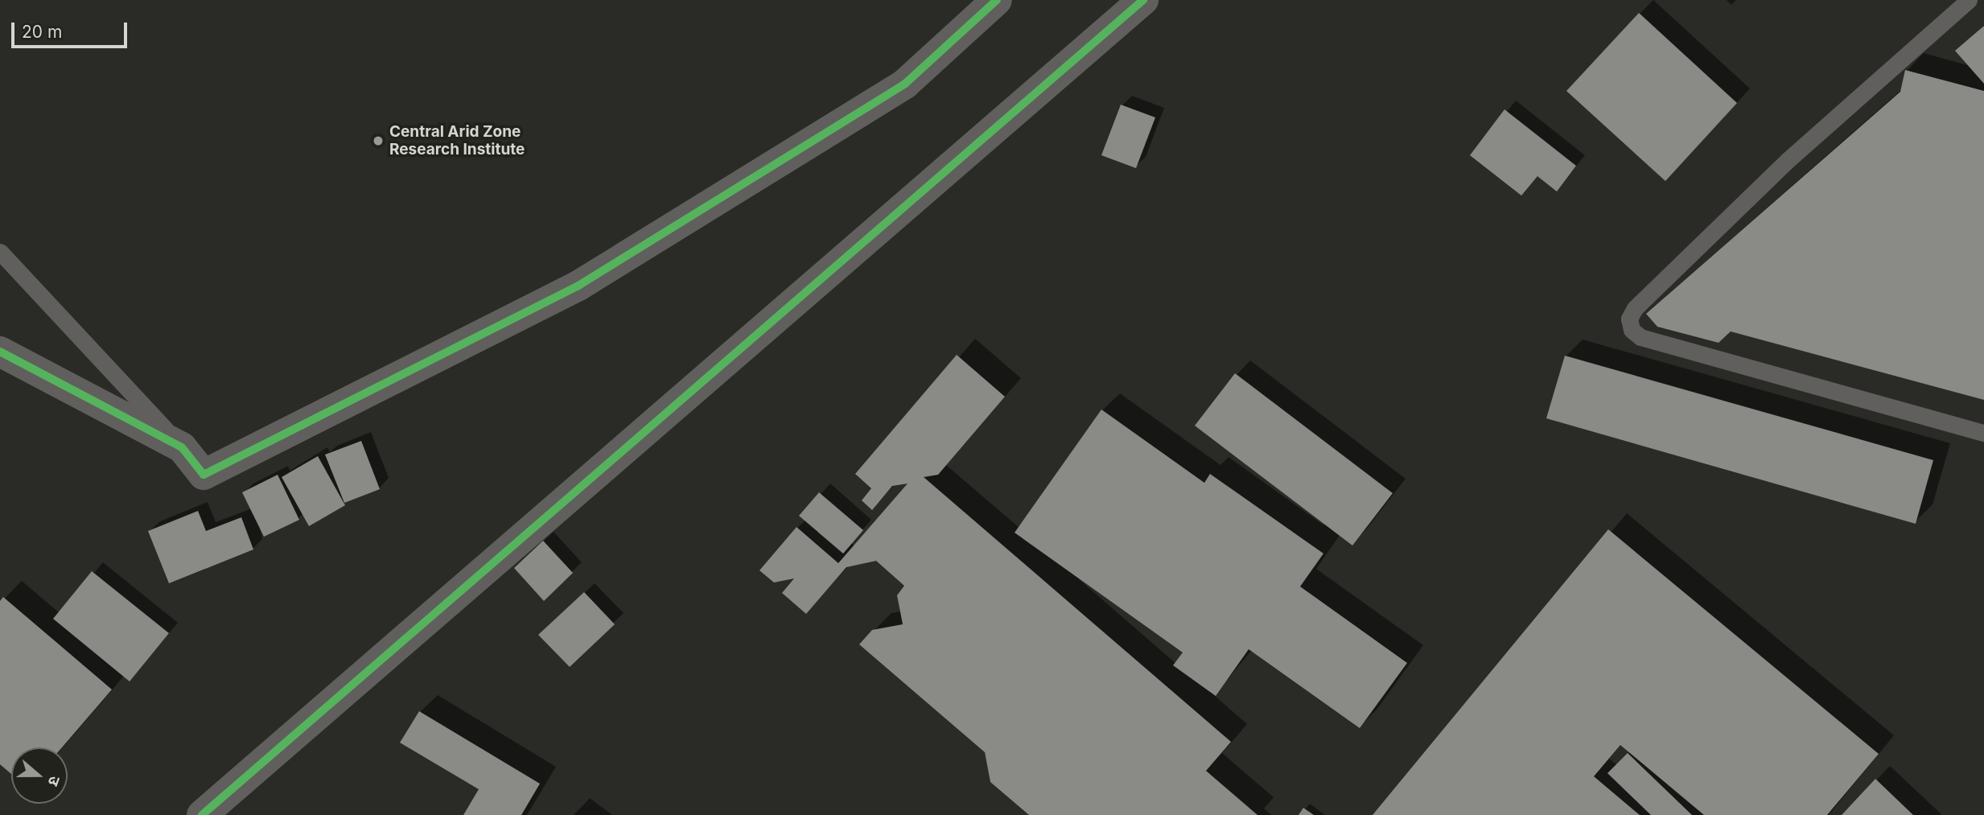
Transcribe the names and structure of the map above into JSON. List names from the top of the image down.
{
  "places": ["Central Arid Zone Research Institute"],
  "scale_bar": "20 m",
  "north": "right"
}
